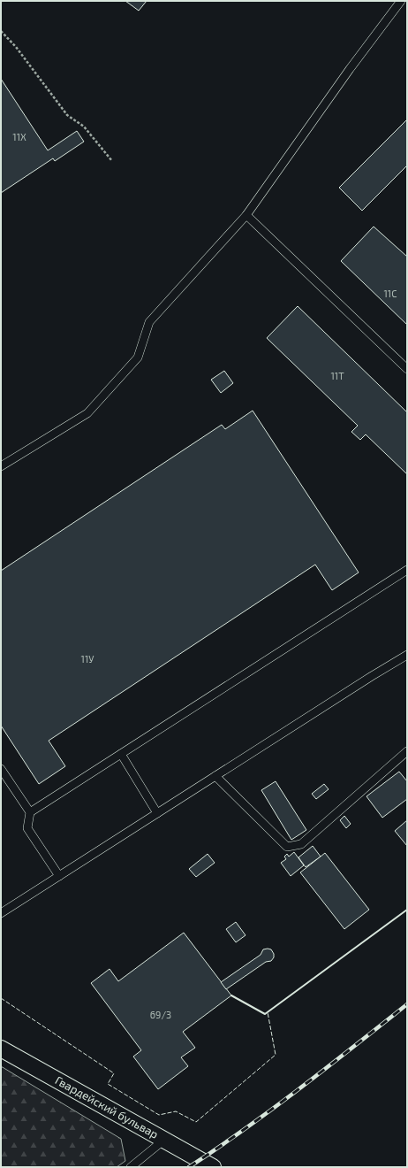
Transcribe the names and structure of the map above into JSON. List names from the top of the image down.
{
  "streets": {
    "street": ["Гвардейский бульвар"]
  },
  "house_numbers": [
    "11Х",
    "11С",
    "11Т",
    "11У",
    "69/3"
  ]
}
